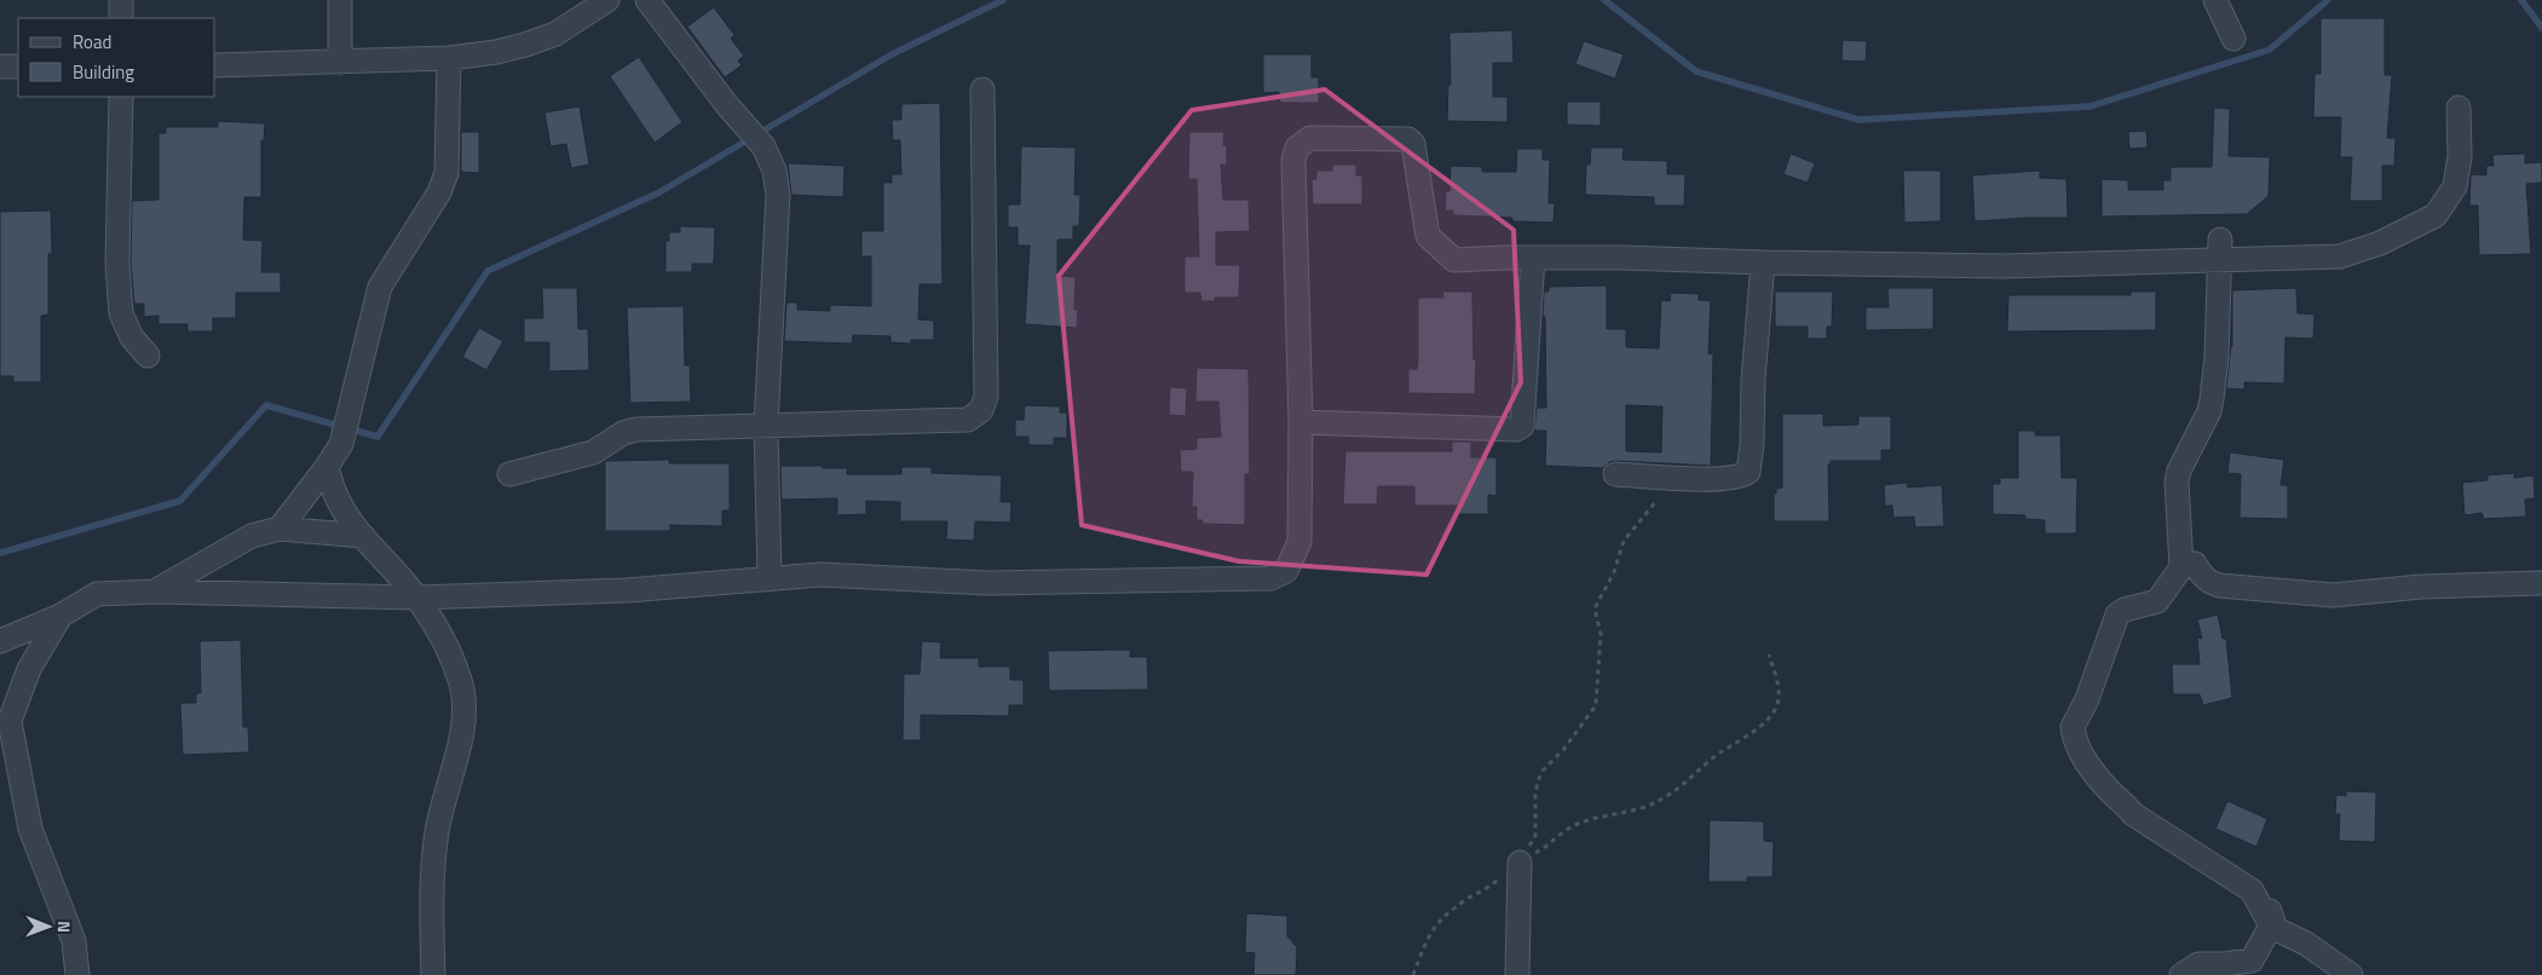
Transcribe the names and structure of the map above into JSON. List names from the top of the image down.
{
  "legend": ["Road", "Building"],
  "north": "right"
}
